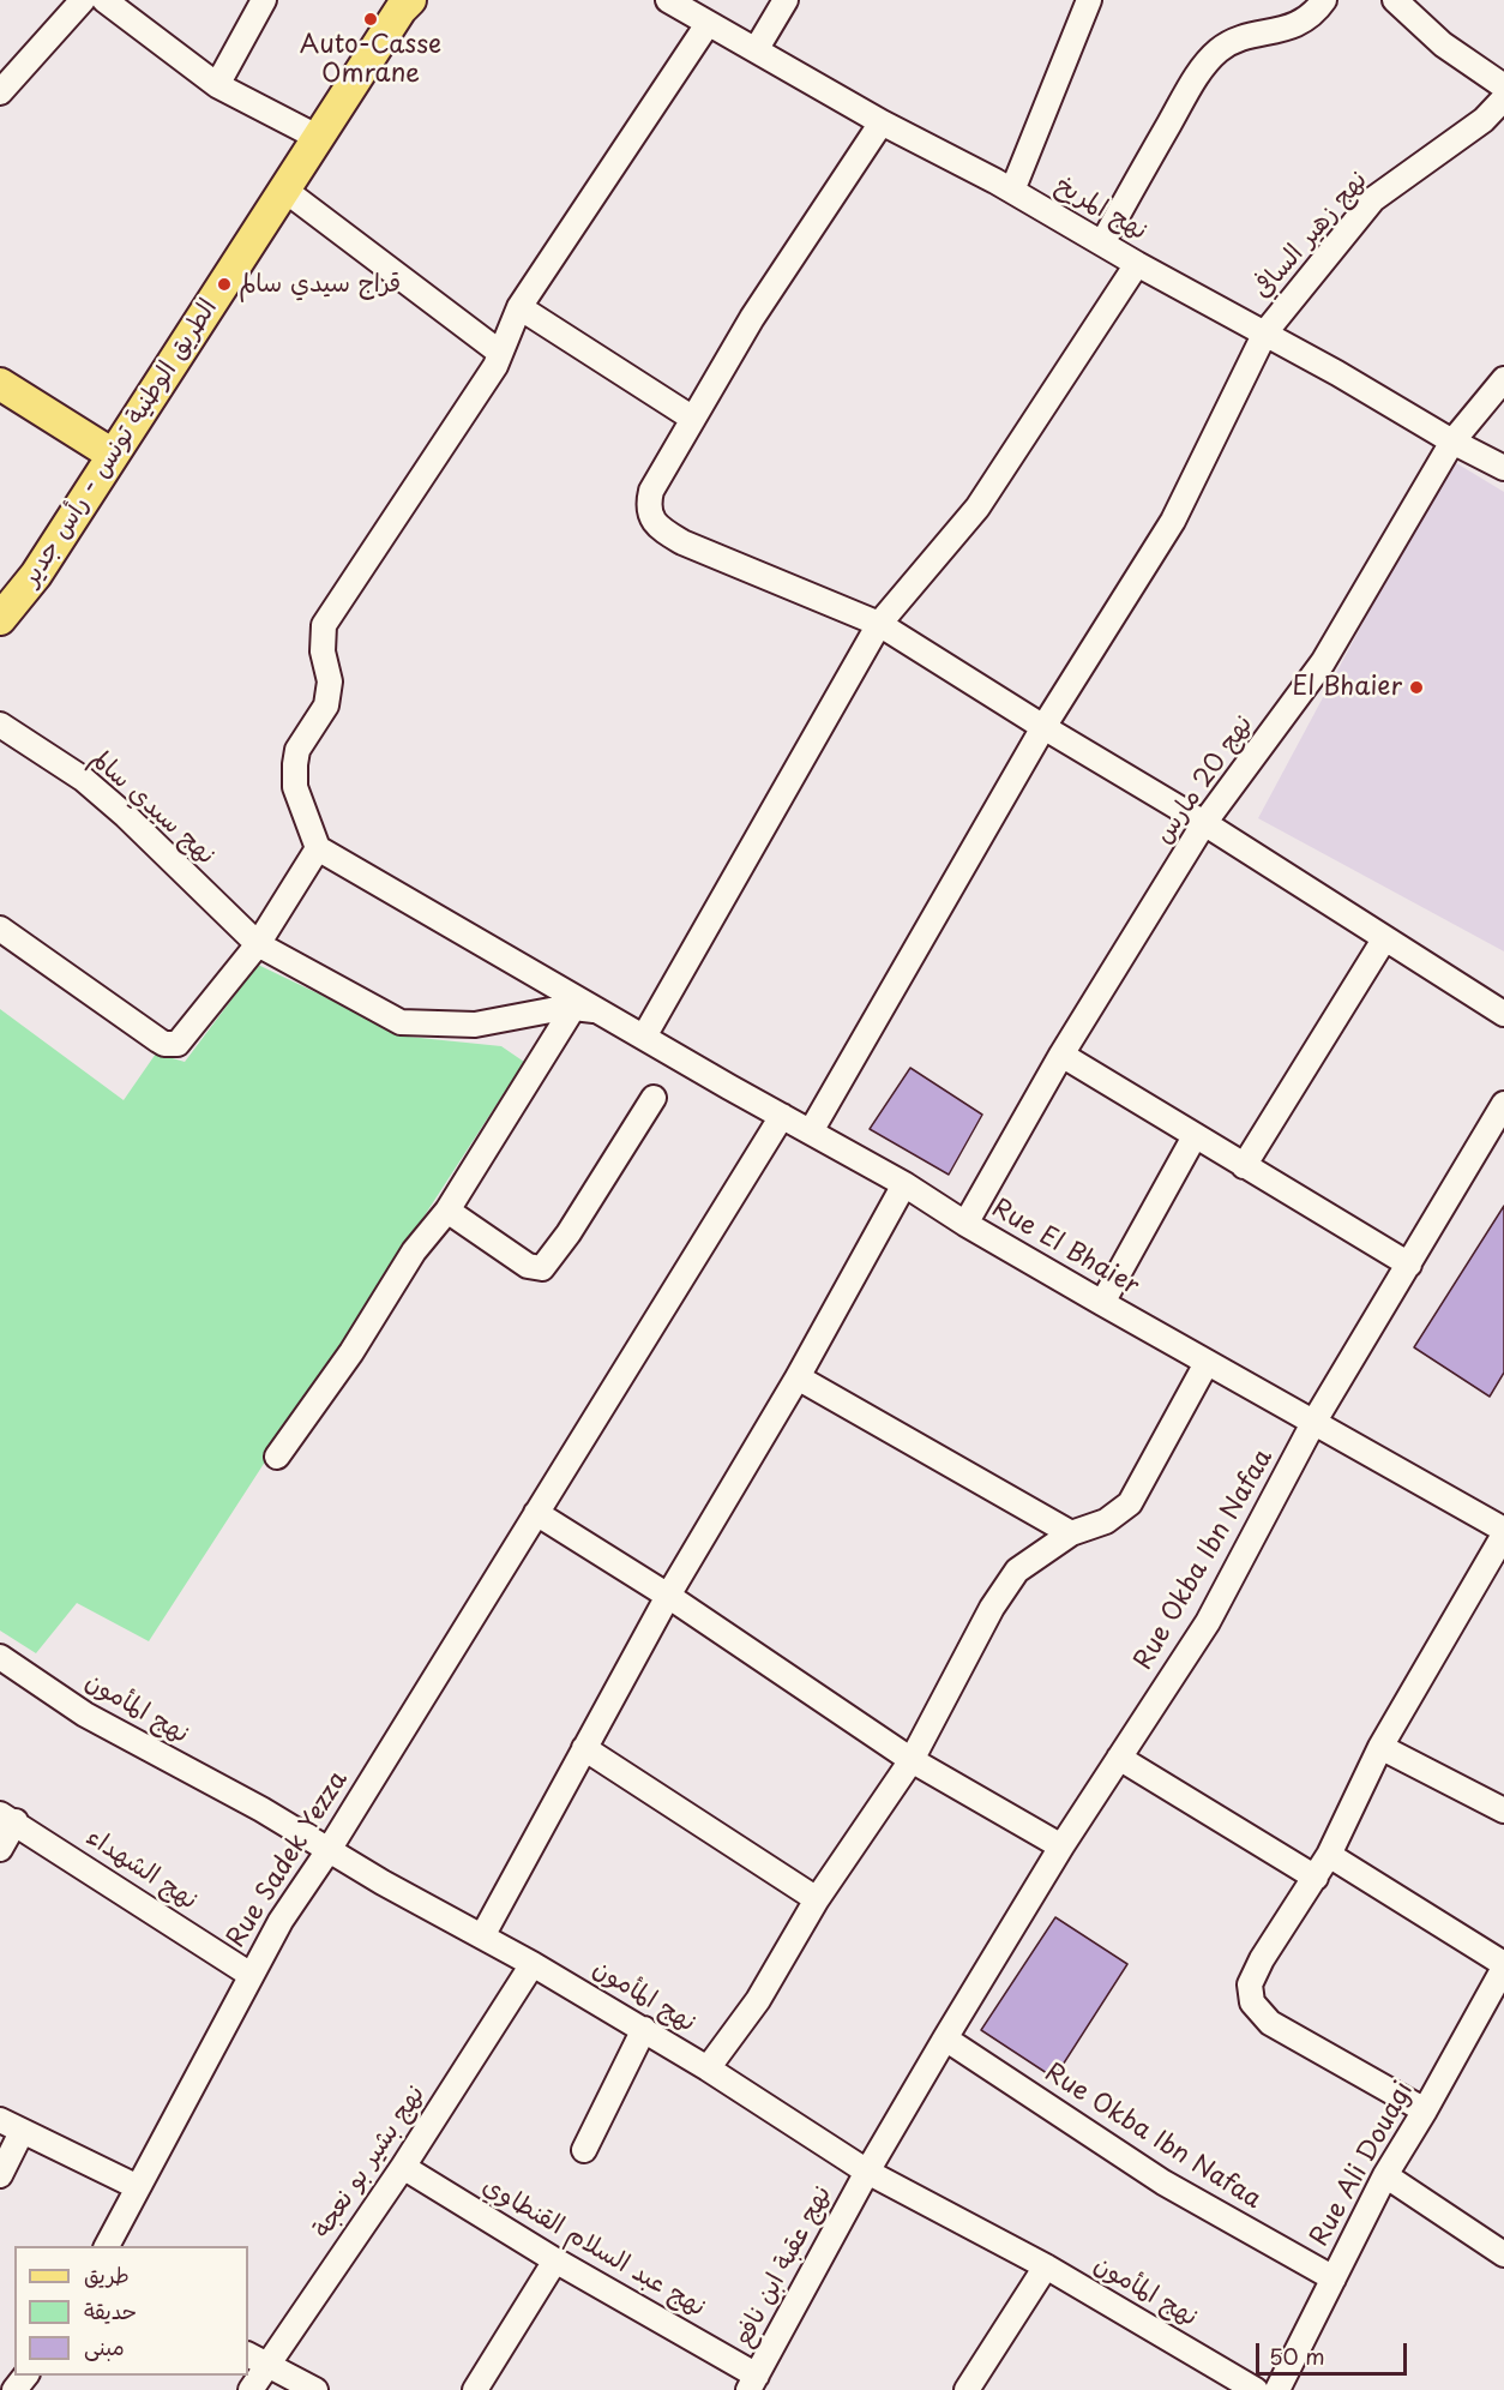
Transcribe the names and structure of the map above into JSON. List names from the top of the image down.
{
  "streets": {
    "main road": ["الطريق الوطنية تونس - رأس جدير"],
    "street": [
      "نهج المريخ",
      "نهج زهير السافي",
      "نهج 20 مارس",
      "نهج سيدي سالم",
      "Rue El Bhaier",
      "Rue Okba Ibn Nafaa",
      "نهج المأمون",
      "Rue Sadek Yezza",
      "نهج الشهداء",
      "نهج بشير بو نعجة",
      "Rue Ali Douagi",
      "نهج عبد السلام القنطاوي",
      "نهج عقبة ابن نافع"
    ]
  },
  "crossings": [
    ["نهج المريخ", "نهج زهير السافي"],
    ["نهج المريخ", "نهج 20 مارس"],
    ["نهج زهير السافي", "Rue El Bhaier"],
    ["نهج 20 مارس", "Rue El Bhaier"],
    ["نهج سيدي سالم", "Rue El Bhaier"],
    ["Rue El Bhaier", "Rue Okba Ibn Nafaa"],
    ["Rue El Bhaier", "Rue Sadek Yezza"],
    ["Rue Okba Ibn Nafaa", "نهج المأمون"],
    ["Rue Okba Ibn Nafaa", "Rue Ali Douagi"],
    ["Rue Okba Ibn Nafaa", "نهج عقبة ابن نافع"],
    ["نهج المأمون", "Rue Sadek Yezza"],
    ["نهج المأمون", "نهج بشير بو نعجة"],
    ["نهج المأمون", "نهج عقبة ابن نافع"],
    ["Rue Sadek Yezza", "نهج الشهداء"],
    ["نهج بشير بو نعجة", "نهج عبد السلام القنطاوي"],
    ["نهج عبد السلام القنطاوي", "نهج عقبة ابن نافع"]
  ],
  "places": ["Auto-Casse Omrane", "قراج سيدي سالم", "El Bhaier"],
  "legend": ["طريق", "حديقة", "مبنى"],
  "scale_bar": "50 m"
}
